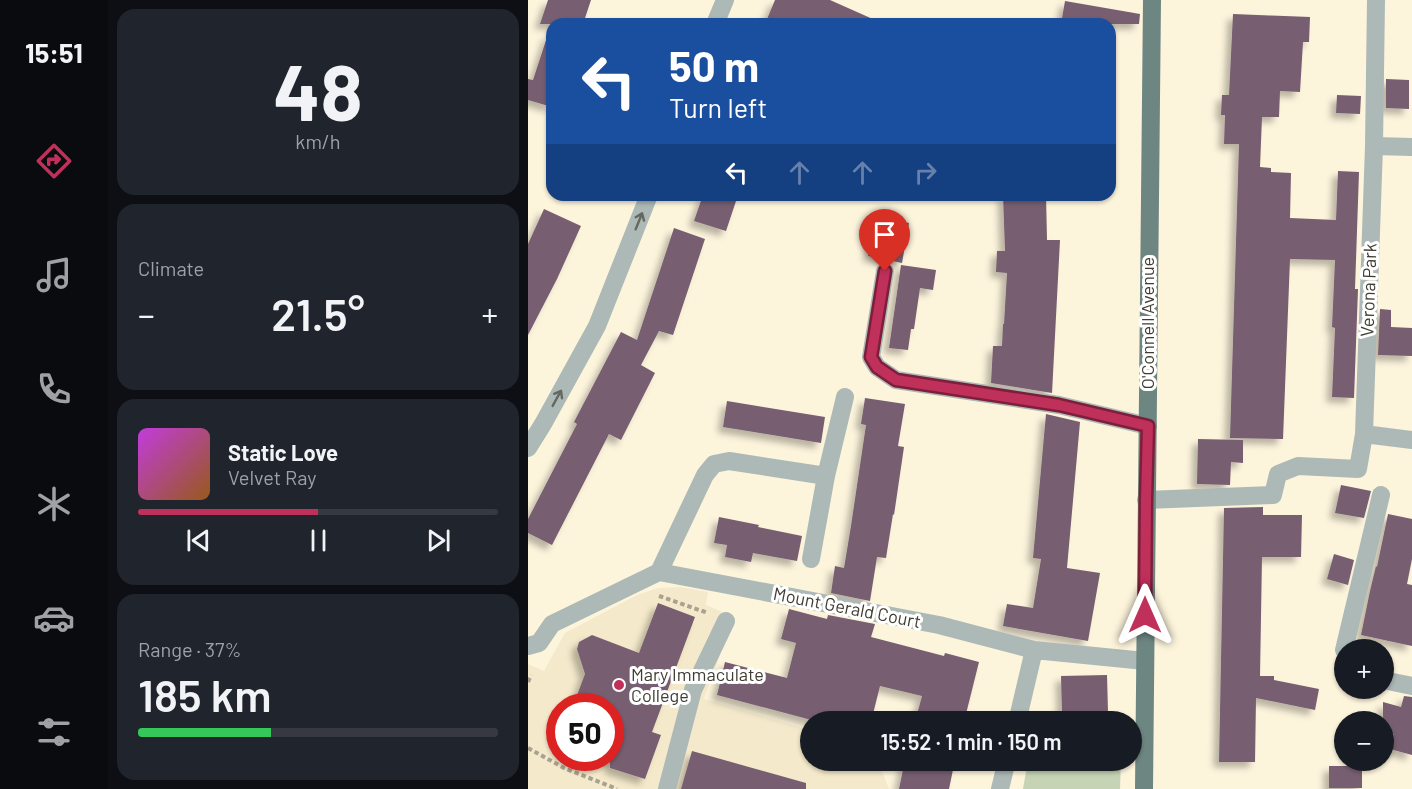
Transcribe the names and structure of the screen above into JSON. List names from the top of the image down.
{
  "streets": {
    "main road": ["O'Connell Avenue"],
    "street": ["Verona Park", "Mount Gerald Court"]
  },
  "crossings": [
    ["Verona Park", "O'Connell Avenue"],
    ["O'Connell Avenue", "Mount Gerald Court"]
  ],
  "places": ["Mary Immaculate College"],
  "page": {
    "tabs": "15:51",
    "tile": [
      ["48", "km/h"],
      "Climate",
      ["Range · 37%", "185 km"]
    ],
    "turn": ["50 m", "Turn left"],
    "heat": ["−", "21.5°", "+"],
    "song": ["Static Love", "Velvet Ray"],
    "map_buttons": ["+", "−"],
    "limit": "50",
    "trip": "15:52 · 1 min · 150 m"
  }
}
